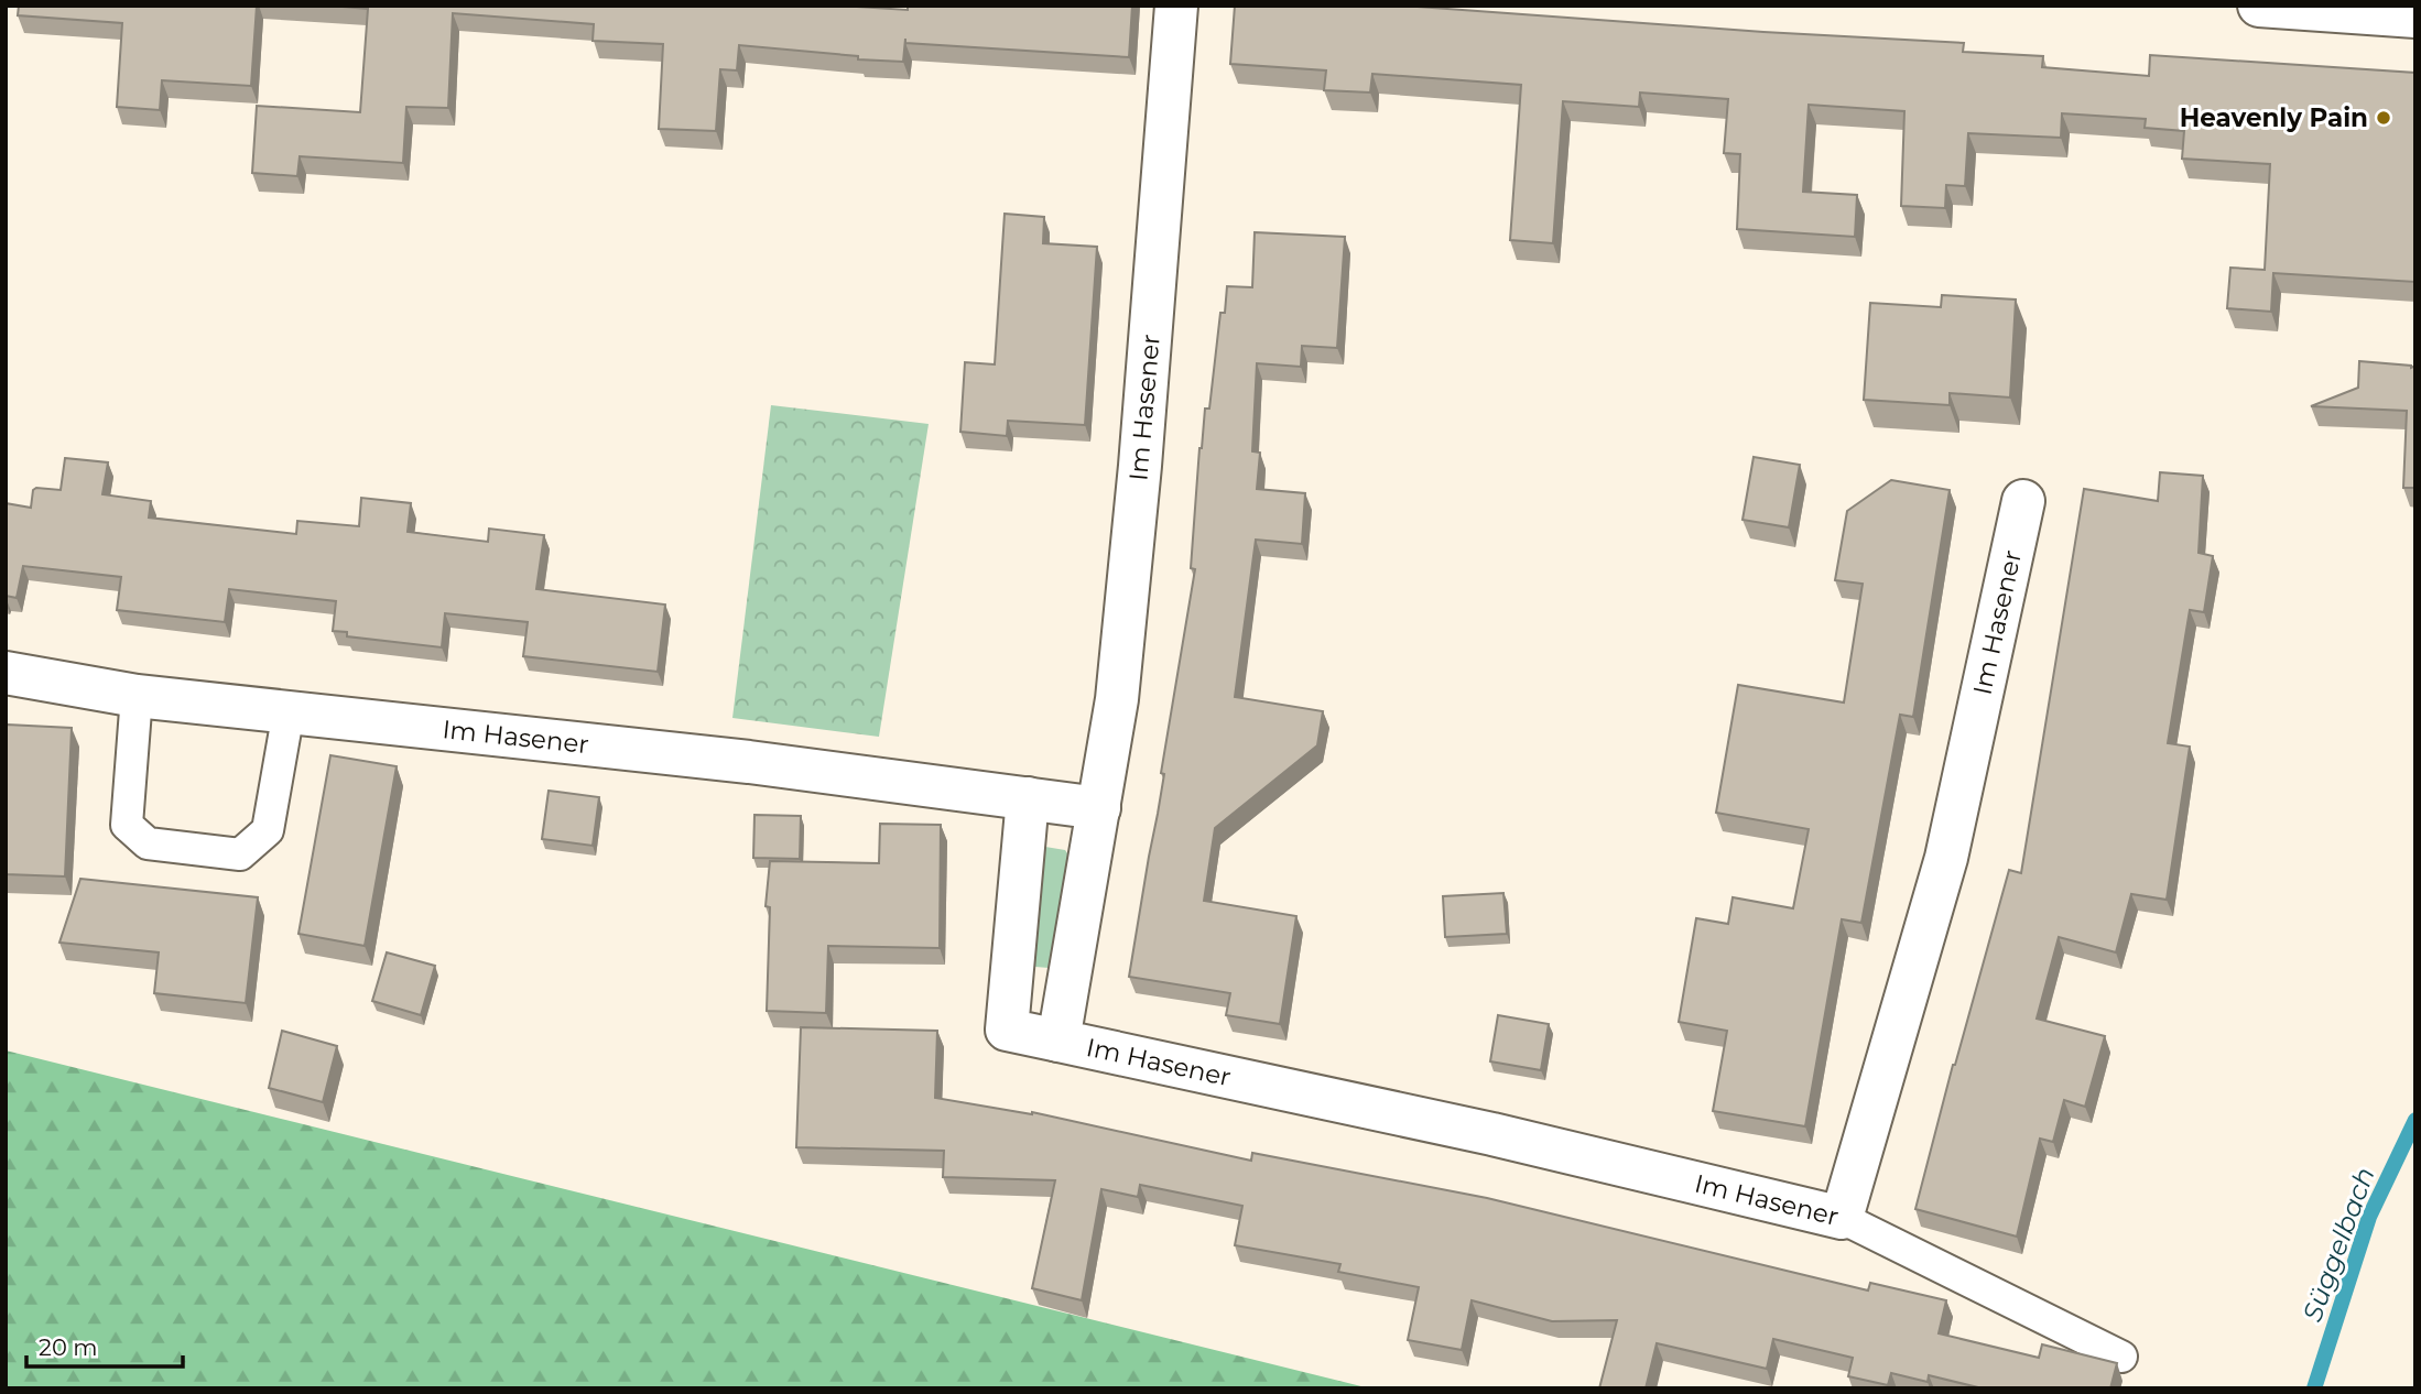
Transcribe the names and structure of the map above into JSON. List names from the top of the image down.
{
  "streets": {
    "street": ["Im Hasener"]
  },
  "water": ["Süggelbach"],
  "places": ["Heavenly Pain"],
  "scale_bar": "20 m"
}
